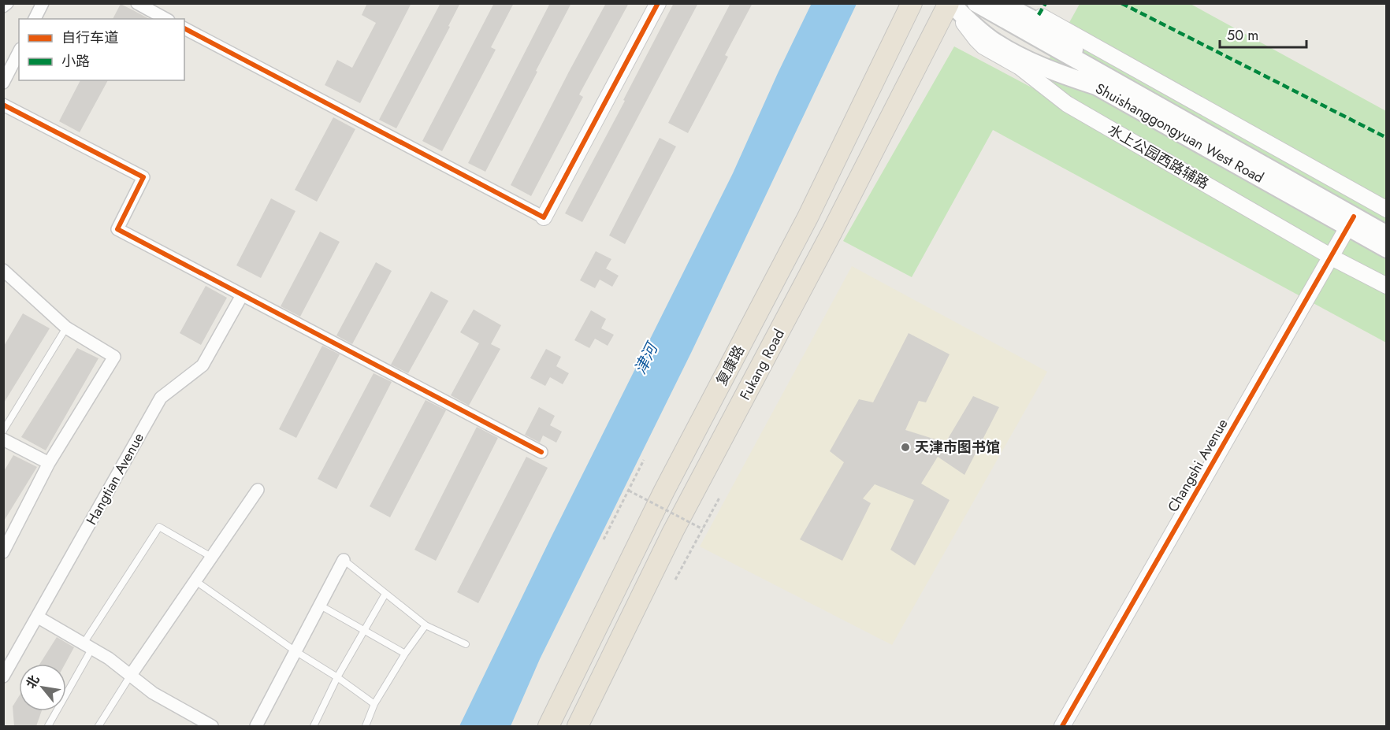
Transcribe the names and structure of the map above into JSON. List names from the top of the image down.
{
  "streets": {
    "highway": ["Fukang Road", "复康路"],
    "main road": ["Shuishanggongyuan West Road"],
    "street": ["水上公园西路辅路", "Changshi Avenue", "Hangtian Avenue"]
  },
  "crossings": [
    ["Shuishanggongyuan West Road", "水上公园西路辅路"],
    ["Shuishanggongyuan West Road", "Fukang Road"],
    ["Shuishanggongyuan West Road", "Changshi Avenue"],
    ["水上公园西路辅路", "Fukang Road"],
    ["水上公园西路辅路", "Changshi Avenue"]
  ],
  "water": ["津河"],
  "places": ["天津市图书馆"],
  "legend": ["自行车道", "小路"],
  "scale_bar": "50 m",
  "north": "top left"
}
